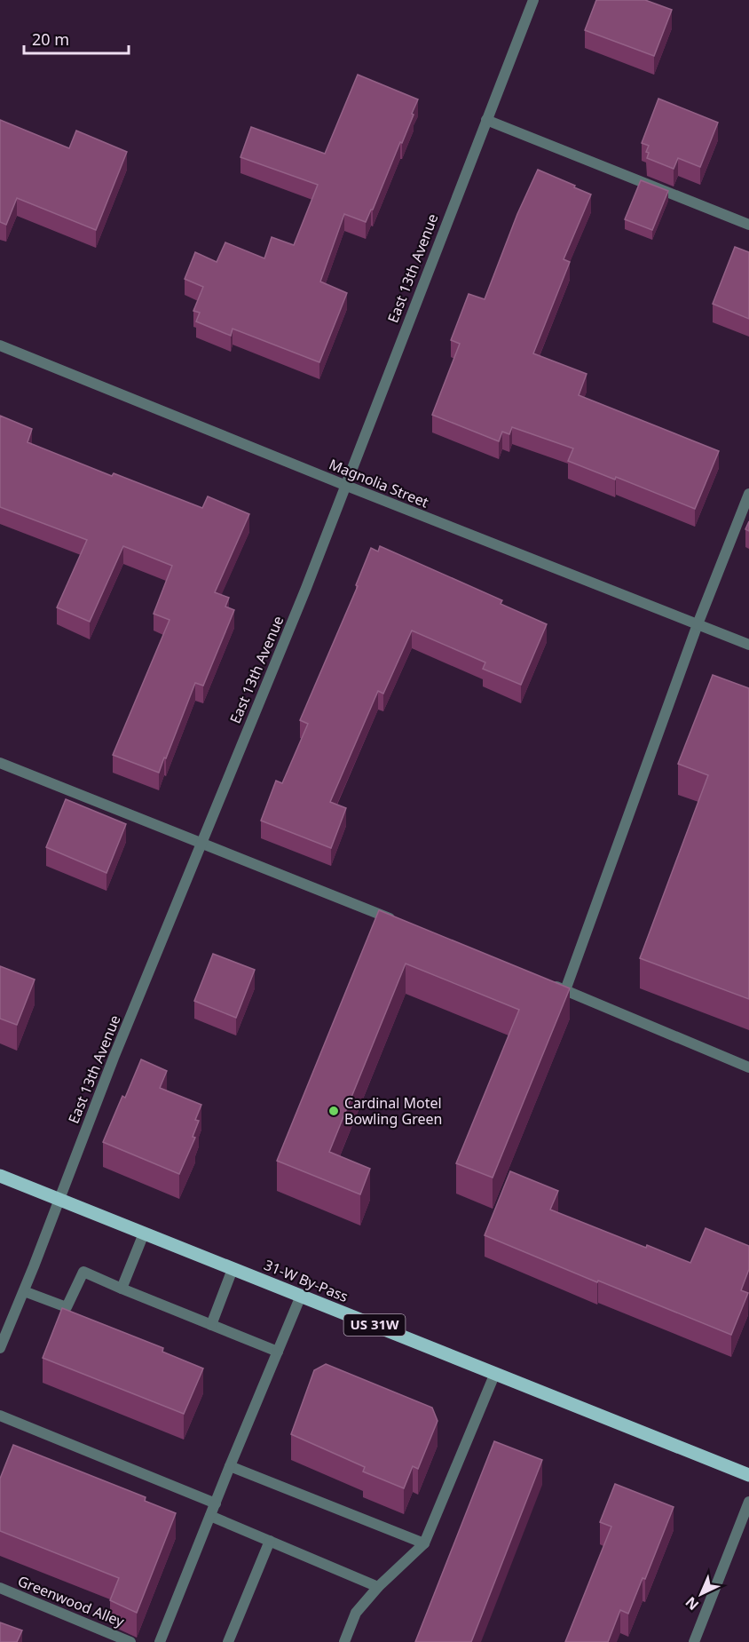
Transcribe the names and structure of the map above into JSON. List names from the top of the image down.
{
  "streets": {
    "main road": ["31-W By-Pass", "US 31W"],
    "street": ["East 13th Avenue", "Magnolia Street", "Greenwood Alley"]
  },
  "crossings": [
    ["East 13th Avenue", "Magnolia Street"],
    ["East 13th Avenue", "31-W By-Pass"]
  ],
  "places": ["Cardinal Motel Bowling Green"],
  "scale_bar": "20 m",
  "north": "bottom left"
}
